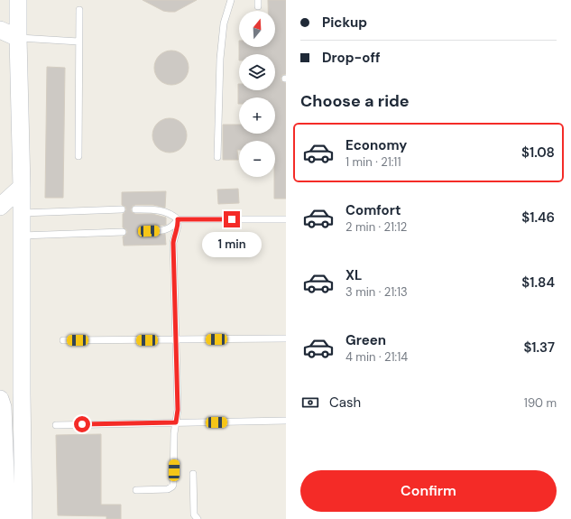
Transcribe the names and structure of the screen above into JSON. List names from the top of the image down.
{
  "north": "top",
  "page": {
    "banner": ["Pickup", "Drop-off"],
    "map_buttons": ["+", "−"],
    "heading": "Choose a ride",
    "list": [
      {
        "name": "Economy",
        "note": "1 min · 21:11",
        "value": "$1.08"
      },
      {
        "name": "Comfort",
        "note": "2 min · 21:12",
        "value": "$1.46"
      },
      {
        "name": "XL",
        "note": "3 min · 21:13",
        "value": "$1.84"
      },
      {
        "name": "Green",
        "note": "4 min · 21:14",
        "value": "$1.37"
      }
    ],
    "bubble": "1 min",
    "pay": ["Cash", "190 m"],
    "buttons": "Confirm"
  }
}
